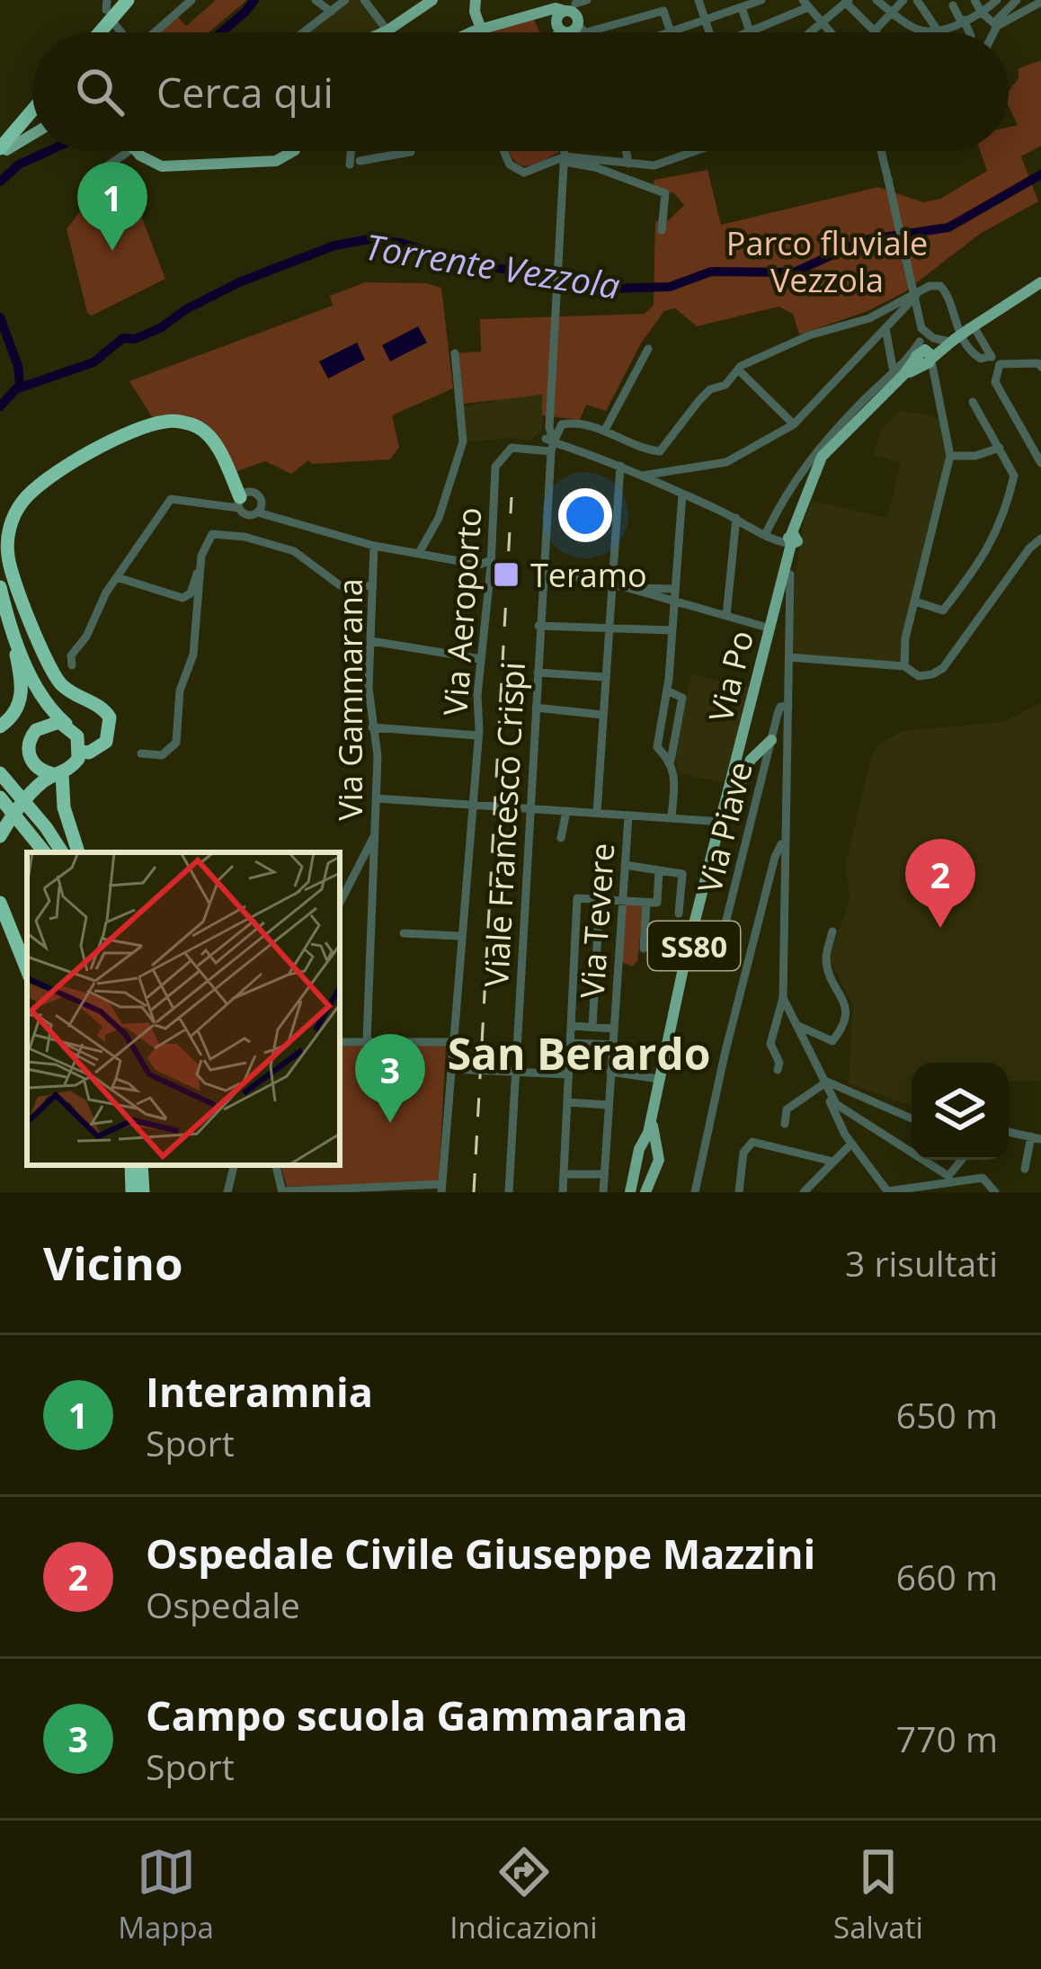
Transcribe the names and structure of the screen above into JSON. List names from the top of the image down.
{
  "streets": {
    "main road": ["Via Po", "SS80"],
    "street": [
      "Via Aeroporto",
      "Via Gammarana",
      "Viale Francesco Crispi",
      "Via Piave",
      "Via Tevere"
    ]
  },
  "crossings": [
    ["Via Aeroporto", "Viale Francesco Crispi"],
    ["Via Po", "SS80"]
  ],
  "districts": ["San Berardo"],
  "water": ["Torrente Vezzola"],
  "parks": ["Parco fluviale Vezzola"],
  "places": {
    "transit": ["Teramo"]
  },
  "page": {
    "search": "Cerca qui",
    "pins": ["1", "2", "3"],
    "heading": ["Vicino", "3 risultati"],
    "list": [
      {
        "mark": "1",
        "name": "Interamnia",
        "note": "Sport",
        "value": "650 m"
      },
      {
        "mark": "2",
        "name": "Ospedale Civile Giuseppe Mazzini",
        "note": "Ospedale",
        "value": "660 m"
      },
      {
        "mark": "3",
        "name": "Campo scuola Gammarana",
        "note": "Sport",
        "value": "770 m"
      }
    ],
    "nav": ["Mappa", "Indicazioni", "Salvati"]
  }
}
